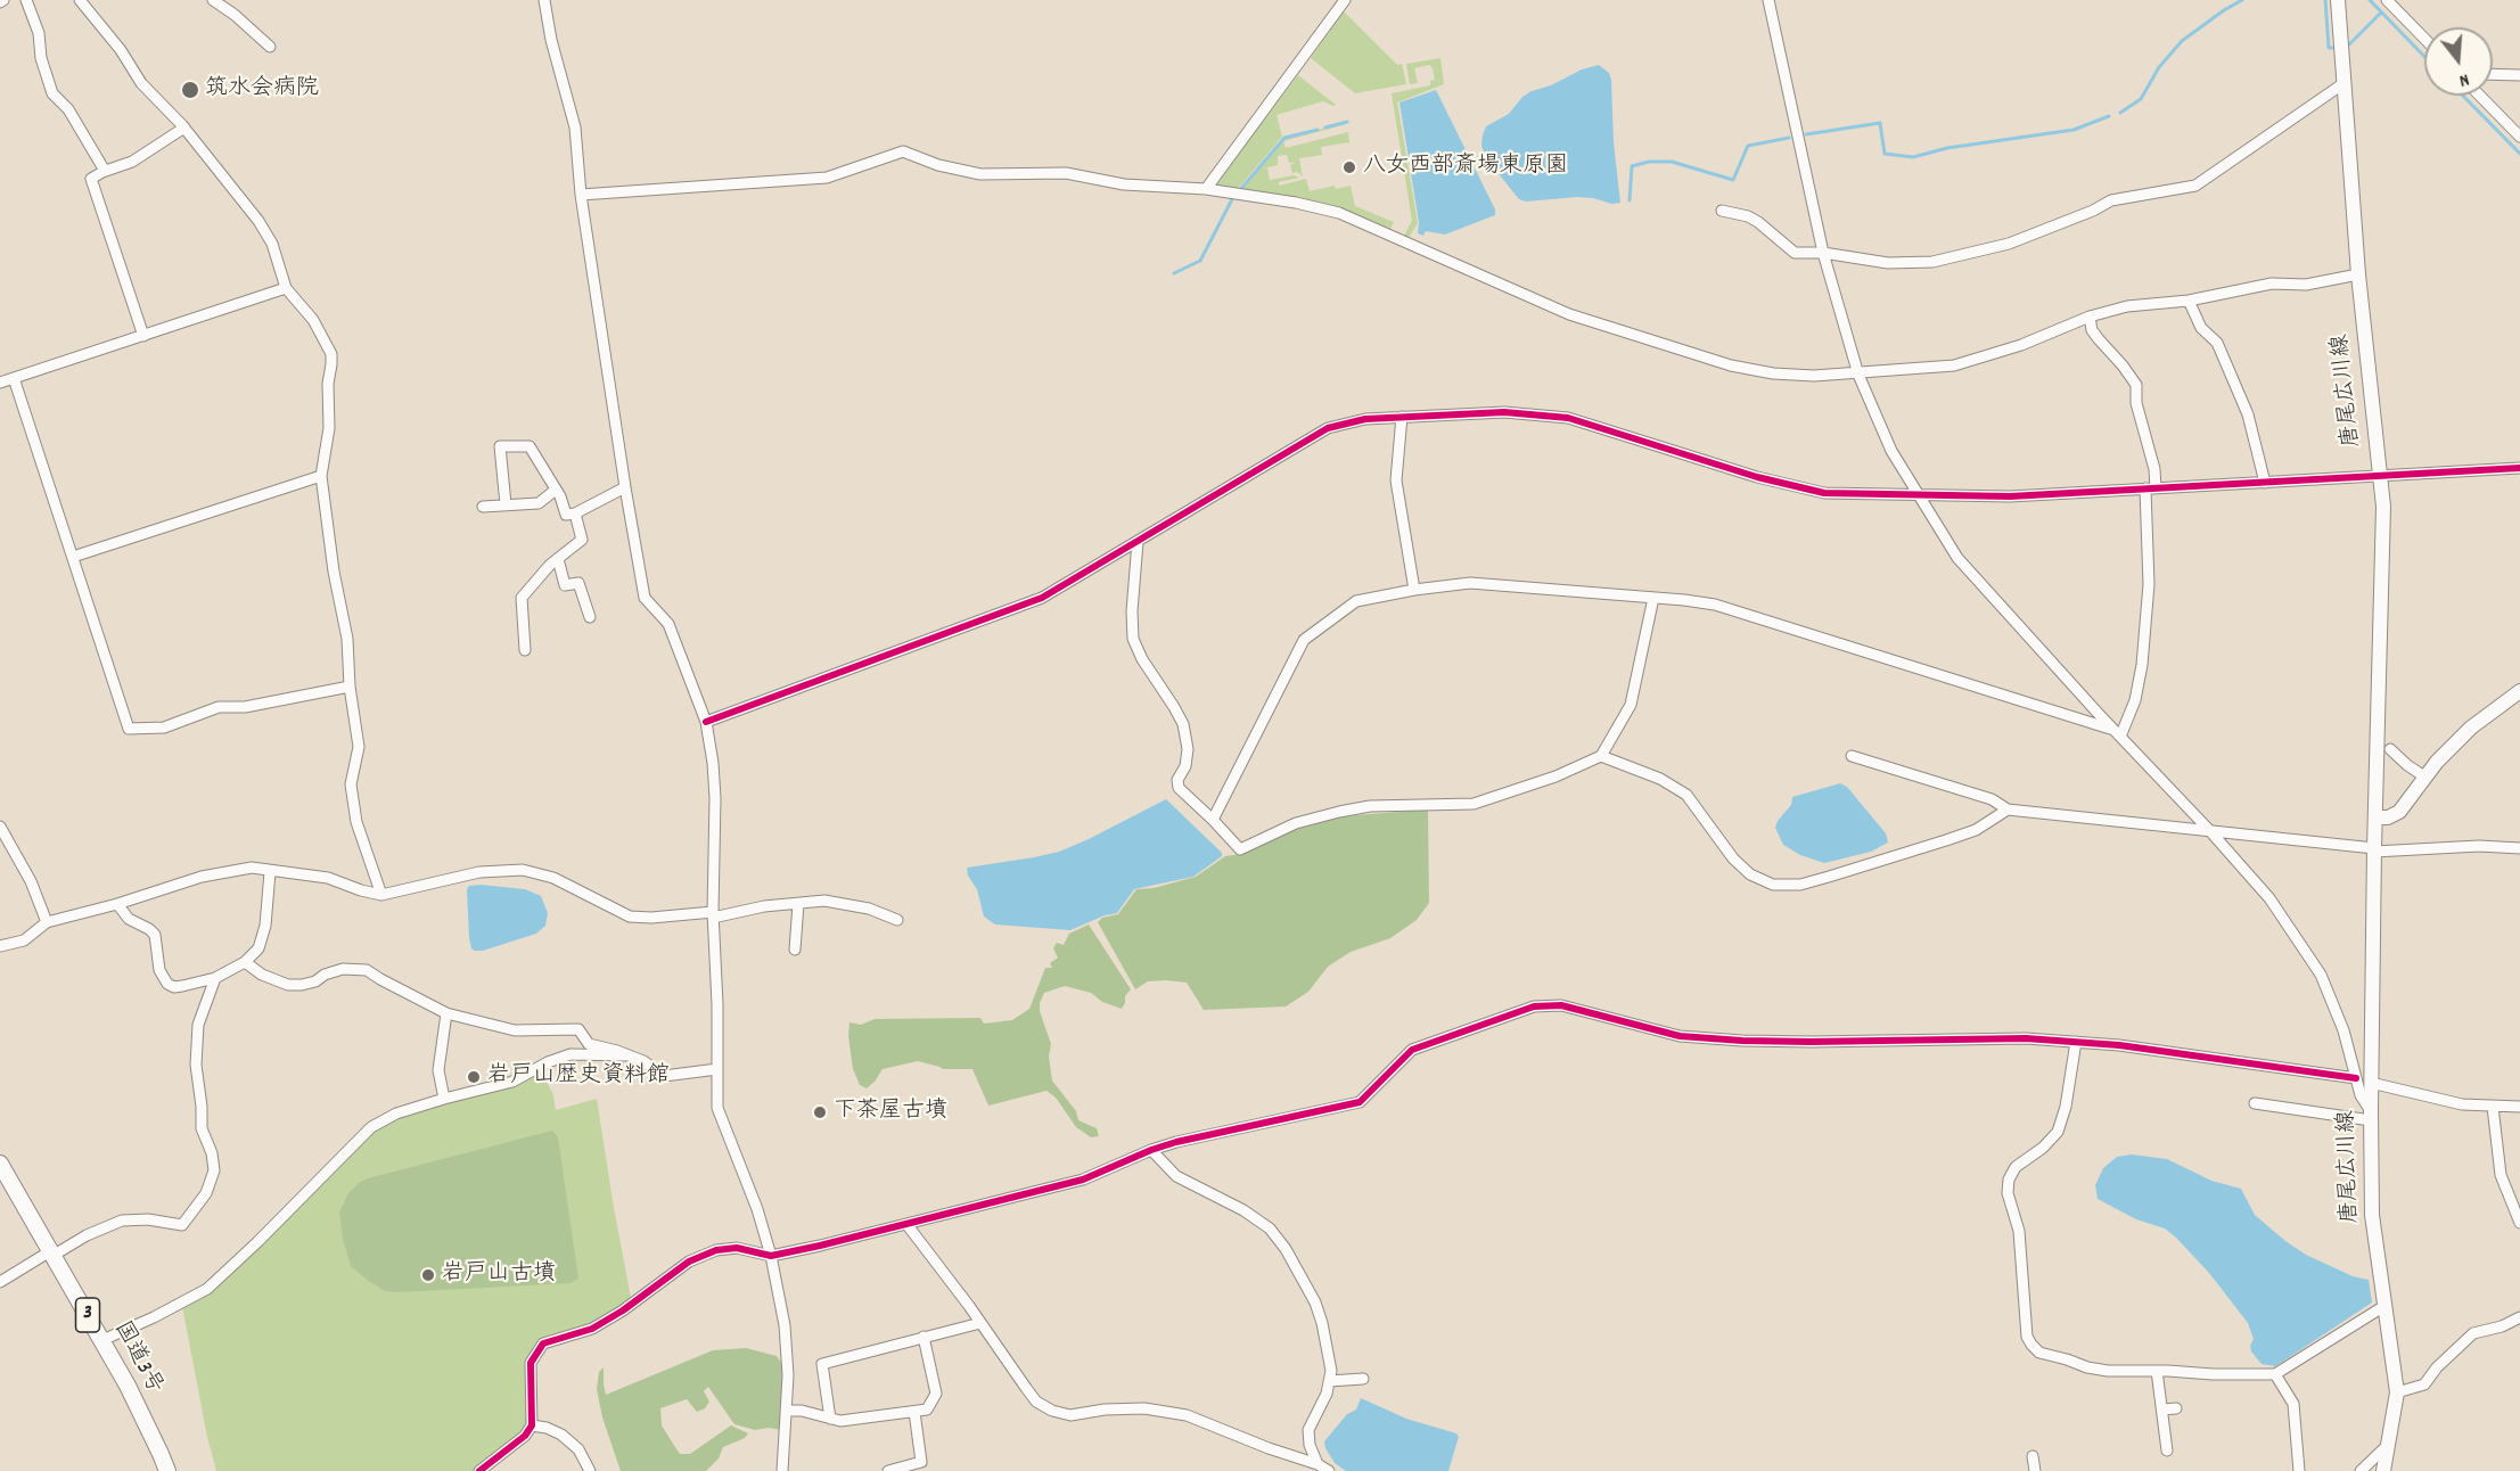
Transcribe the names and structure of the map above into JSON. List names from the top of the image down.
{
  "streets": {
    "highway": ["3", "国道3号"],
    "main road": ["唐尾広川線"]
  },
  "places": [
    "筑水会病院",
    "八女西部斎場東原園",
    "岩戸山歴史資料館",
    "下茶屋古墳",
    "岩戸山古墳"
  ],
  "north": "bottom"
}
